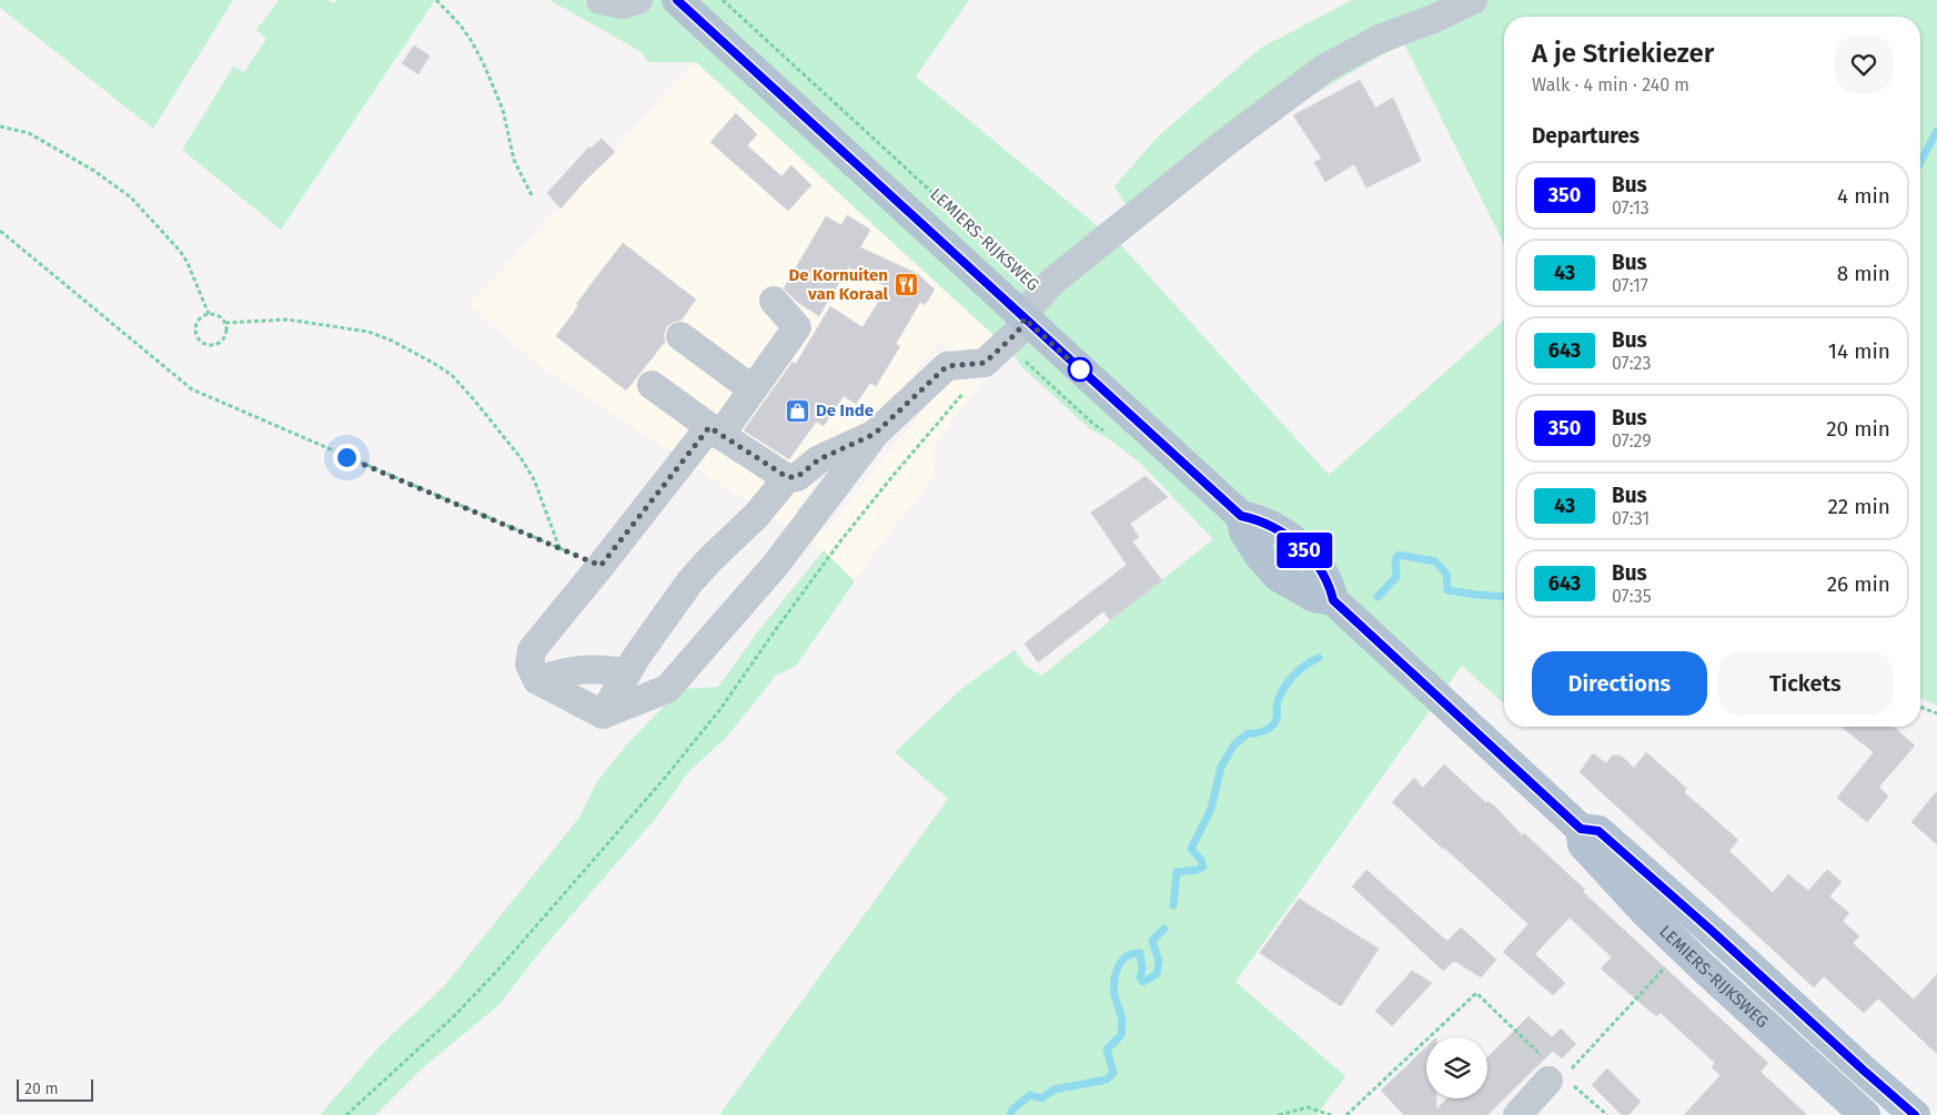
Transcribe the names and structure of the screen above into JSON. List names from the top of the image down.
{
  "streets": {
    "main road": ["LEMIERS-RIJKSWEG"]
  },
  "places": {
    "restaurant": ["De Kornuiten van Koraal"],
    "shop": ["De Inde"]
  },
  "lines": ["bus line 350"],
  "scale_bar": "20 m",
  "page": {
    "on_map": "350",
    "heading": [
      ["A je Striekiezer", "Walk · 4 min · 240 m"],
      "Departures"
    ],
    "list": [
      {
        "mark": "350",
        "name": "Bus",
        "note": "07:13",
        "value": "4 min"
      },
      {
        "mark": "43",
        "name": "Bus",
        "note": "07:17",
        "value": "8 min"
      },
      {
        "mark": "643",
        "name": "Bus",
        "note": "07:23",
        "value": "14 min"
      },
      {
        "mark": "350",
        "name": "Bus",
        "note": "07:29",
        "value": "20 min"
      },
      {
        "mark": "43",
        "name": "Bus",
        "note": "07:31",
        "value": "22 min"
      },
      {
        "mark": "643",
        "name": "Bus",
        "note": "07:35",
        "value": "26 min"
      }
    ],
    "buttons": ["Directions", "Tickets"],
    "scale": "20 m"
  }
}
